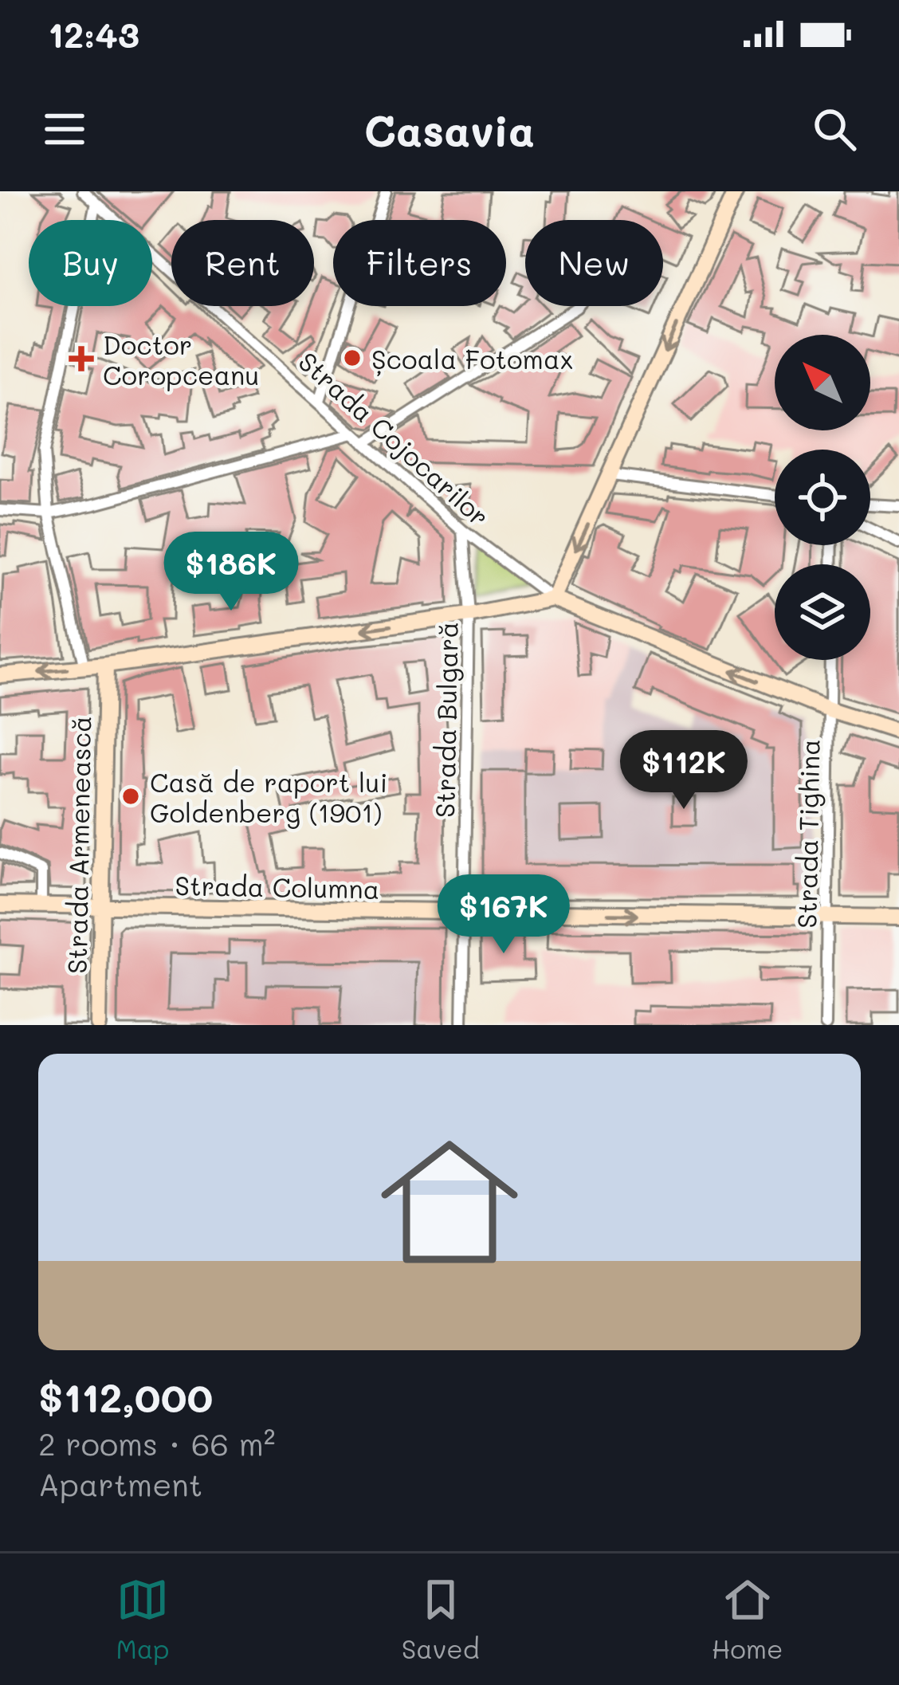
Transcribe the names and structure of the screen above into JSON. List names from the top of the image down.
{
  "streets": {
    "main road": ["Strada Armenească", "Strada Columna"],
    "street": ["Strada Cojocarilor", "Strada Bulgară", "Strada Tighina"]
  },
  "crossings": [
    ["Strada Cojocarilor", "Strada Bulgară"],
    ["Strada Bulgară", "Strada Columna"],
    ["Strada Tighina", "Strada Columna"],
    ["Strada Armenească", "Strada Columna"]
  ],
  "one_way": ["Strada Columna"],
  "places": {
    "other": ["Școala Fotomax", "Casă de raport lui Goldenberg (1901)"],
    "health": ["Doctor Coropceanu"]
  },
  "north": "top left",
  "page": {
    "status": "12:43",
    "header": "Casavia",
    "chip": [
      "Buy",
      "Rent",
      "Filters",
      "New"
    ],
    "price": ["$186K", "$112K", "$167K"],
    "list": [
      {
        "name": "$112,000",
        "note": "2 rooms · 66 m² · Apartment"
      }
    ],
    "tabs": ["Map", "Saved", "Home"]
  }
}
